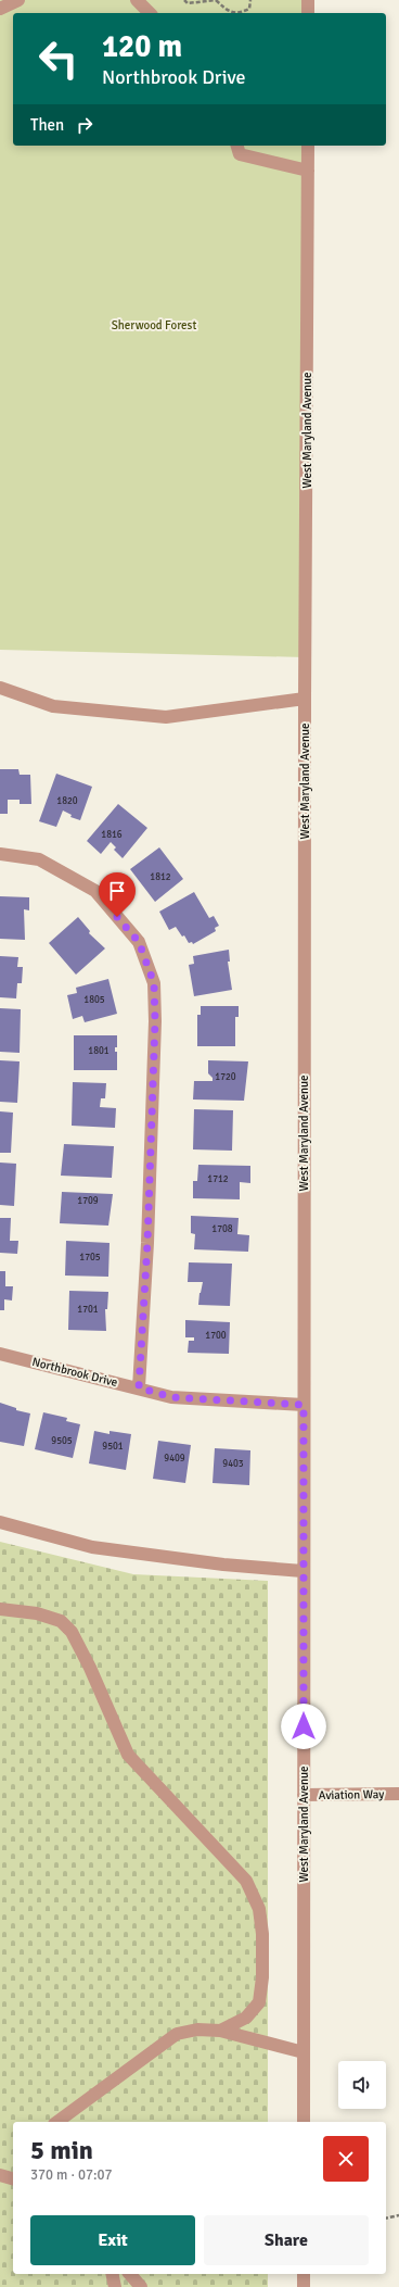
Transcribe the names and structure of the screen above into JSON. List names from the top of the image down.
{
  "streets": {
    "street": ["West Maryland Avenue", "Northbrook Drive", "Aviation Way"]
  },
  "crossings": [
    ["West Maryland Avenue", "Northbrook Drive"],
    ["West Maryland Avenue", "Aviation Way"]
  ],
  "parks": ["Sherwood Forest"],
  "house_numbers": [
    "1820",
    "1816",
    "1812",
    "1805",
    "1801",
    "1720",
    "1712",
    "1709",
    "1708",
    "1705",
    "1701",
    "1700",
    "9505",
    "9501",
    "9409",
    "9403"
  ],
  "page": {
    "turn": ["120 m", "Northbrook Drive"],
    "then": "Then",
    "heading": ["5 min", "370 m · 07:07"],
    "buttons": ["Exit", "Share"]
  }
}
